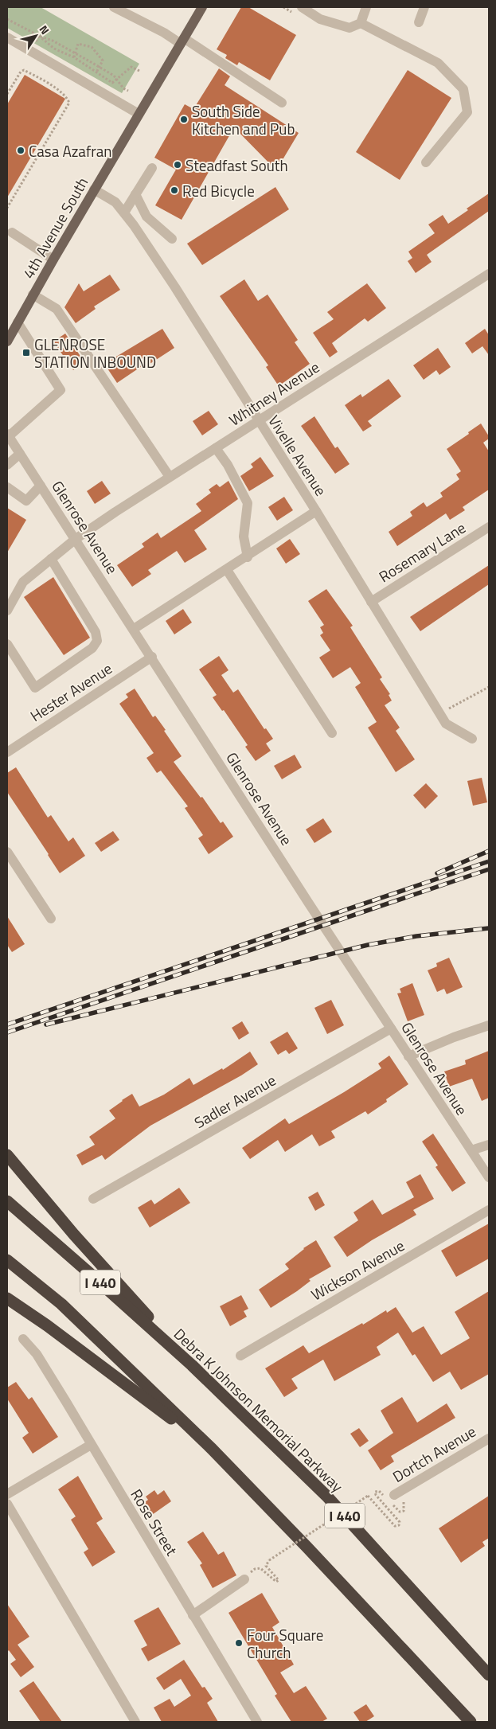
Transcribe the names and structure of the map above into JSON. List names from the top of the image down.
{
  "streets": {
    "highway": ["I 440", "Debra K Johnson Memorial Parkway"],
    "main road": ["4th Avenue South"],
    "street": [
      "Whitney Avenue",
      "Vivelle Avenue",
      "Glenrose Avenue",
      "Rosemary Lane",
      "Hester Avenue",
      "Sadler Avenue",
      "Wickson Avenue",
      "Dortch Avenue",
      "Rose Street"
    ]
  },
  "crossings": [
    ["4th Avenue South", "Vivelle Avenue"],
    ["Whitney Avenue", "Vivelle Avenue"],
    ["Whitney Avenue", "Glenrose Avenue"],
    ["Vivelle Avenue", "Rosemary Lane"],
    ["Glenrose Avenue", "Hester Avenue"],
    ["Glenrose Avenue", "Sadler Avenue"]
  ],
  "places": {
    "other": [
      "South Side Kitchen and Pub",
      "Casa Azafran",
      "Steadfast South",
      "Red Bicycle",
      "Four Square Church"
    ],
    "transit": ["GLENROSE STATION INBOUND"]
  },
  "north": "top right"
}
